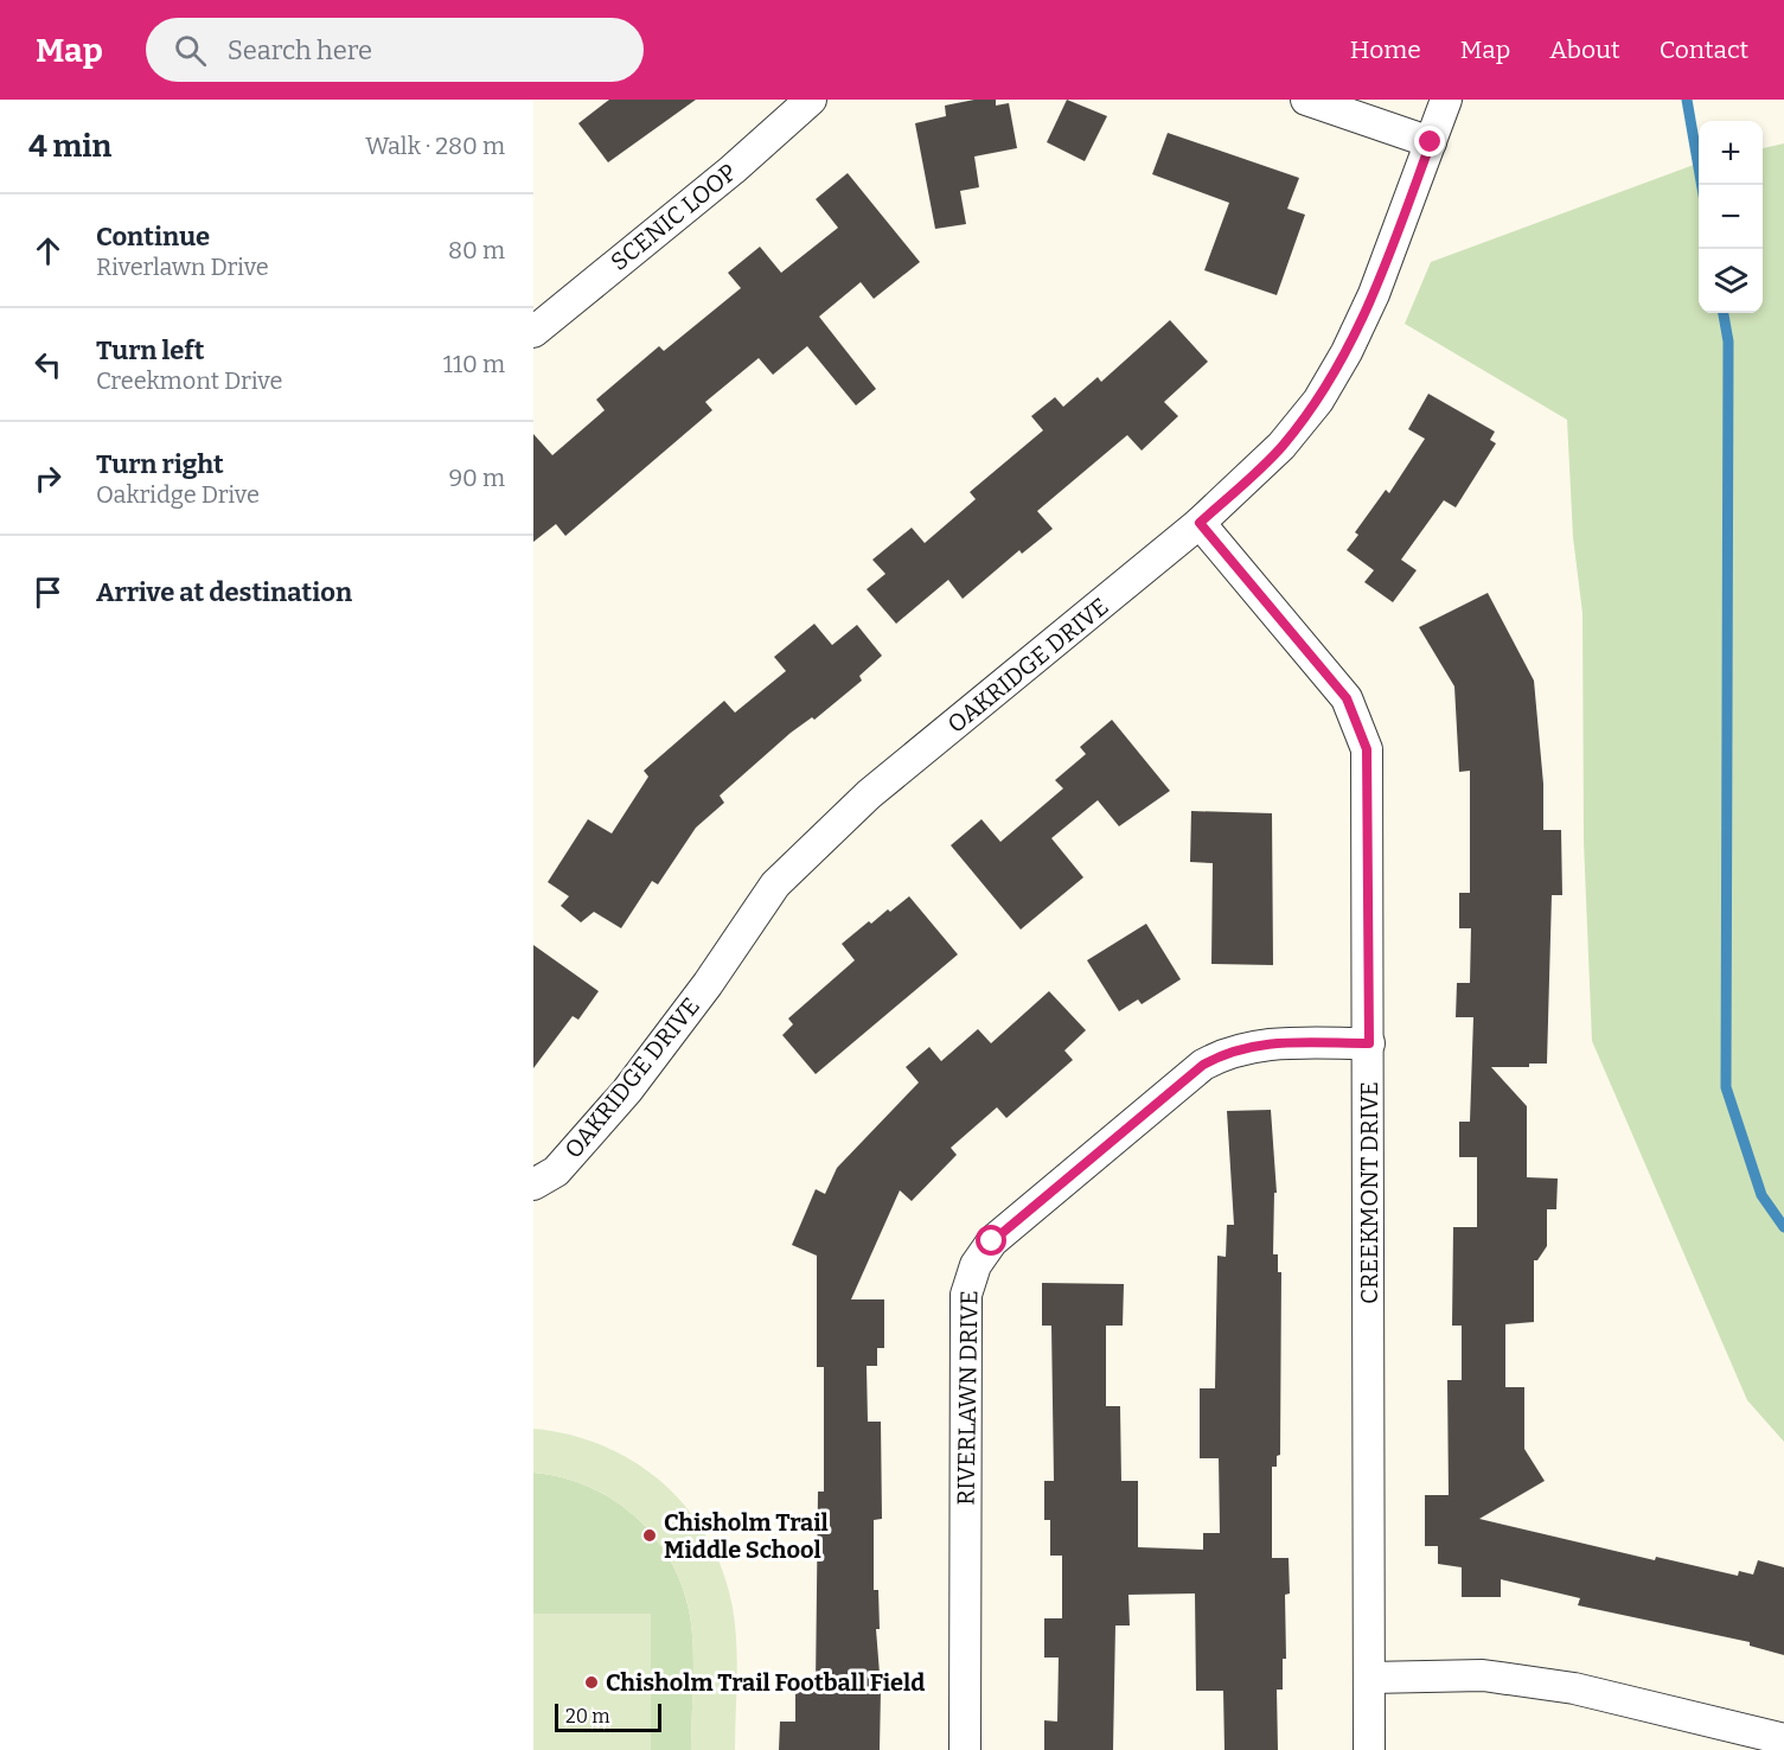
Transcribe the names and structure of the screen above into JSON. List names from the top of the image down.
{
  "streets": {
    "street": [
      "SCENIC LOOP",
      "OAKRIDGE DRIVE",
      "CREEKMONT DRIVE",
      "RIVERLAWN DRIVE"
    ]
  },
  "crossings": [
    ["OAKRIDGE DRIVE", "CREEKMONT DRIVE"],
    ["CREEKMONT DRIVE", "RIVERLAWN DRIVE"]
  ],
  "places": ["Chisholm Trail Middle School", "Chisholm Trail Football Field"],
  "scale_bar": "20 m",
  "page": {
    "header": "Map",
    "search": "Search here",
    "nav": [
      "Home",
      "Map",
      "About",
      "Contact"
    ],
    "heading": ["4 min", "Walk · 280 m"],
    "map_buttons": ["+", "−"],
    "list": [
      ["Continue", "Riverlawn Drive", "80 m"],
      ["Turn left", "Creekmont Drive", "110 m"],
      ["Turn right", "Oakridge Drive", "90 m"],
      "Arrive at destination"
    ],
    "scale": "20 m"
  }
}
